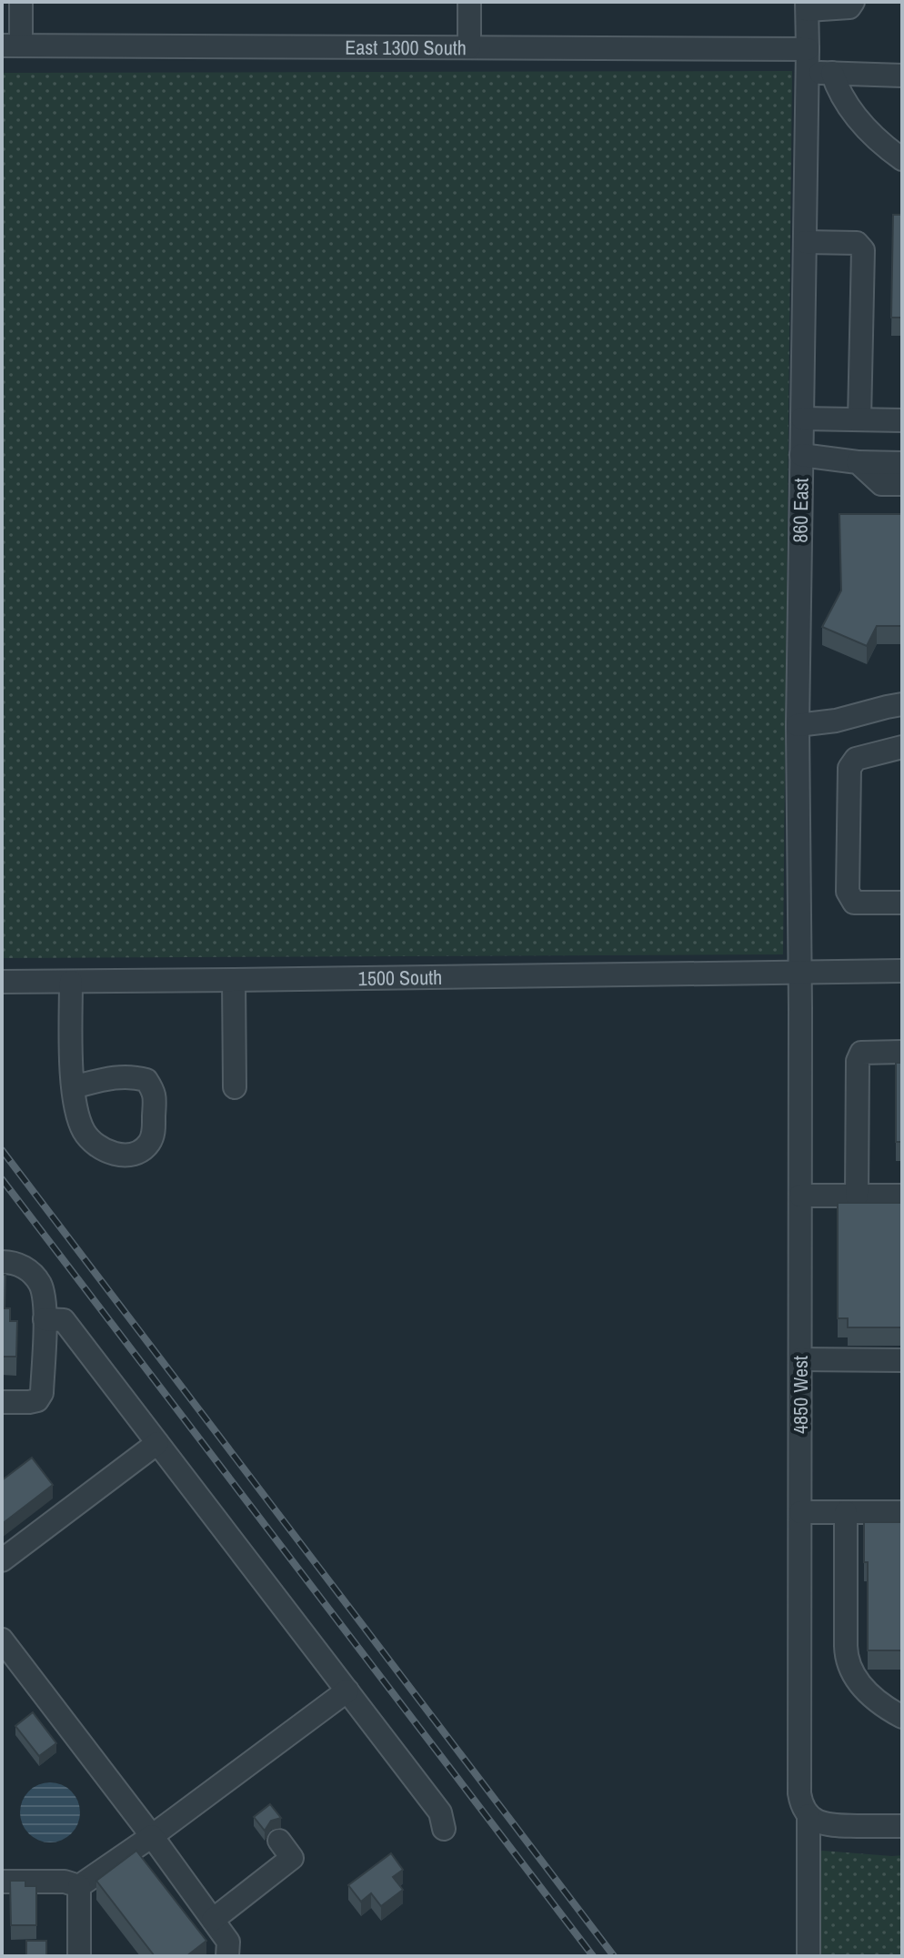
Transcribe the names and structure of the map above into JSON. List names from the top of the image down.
{
  "streets": {
    "street": [
      "East 1300 South",
      "860 East",
      "1500 South",
      "4850 West"
    ]
  },
  "crossings": [
    ["East 1300 South", "860 East"],
    ["860 East", "1500 South"],
    ["860 East", "4850 West"],
    ["1500 South", "4850 West"]
  ]
}
